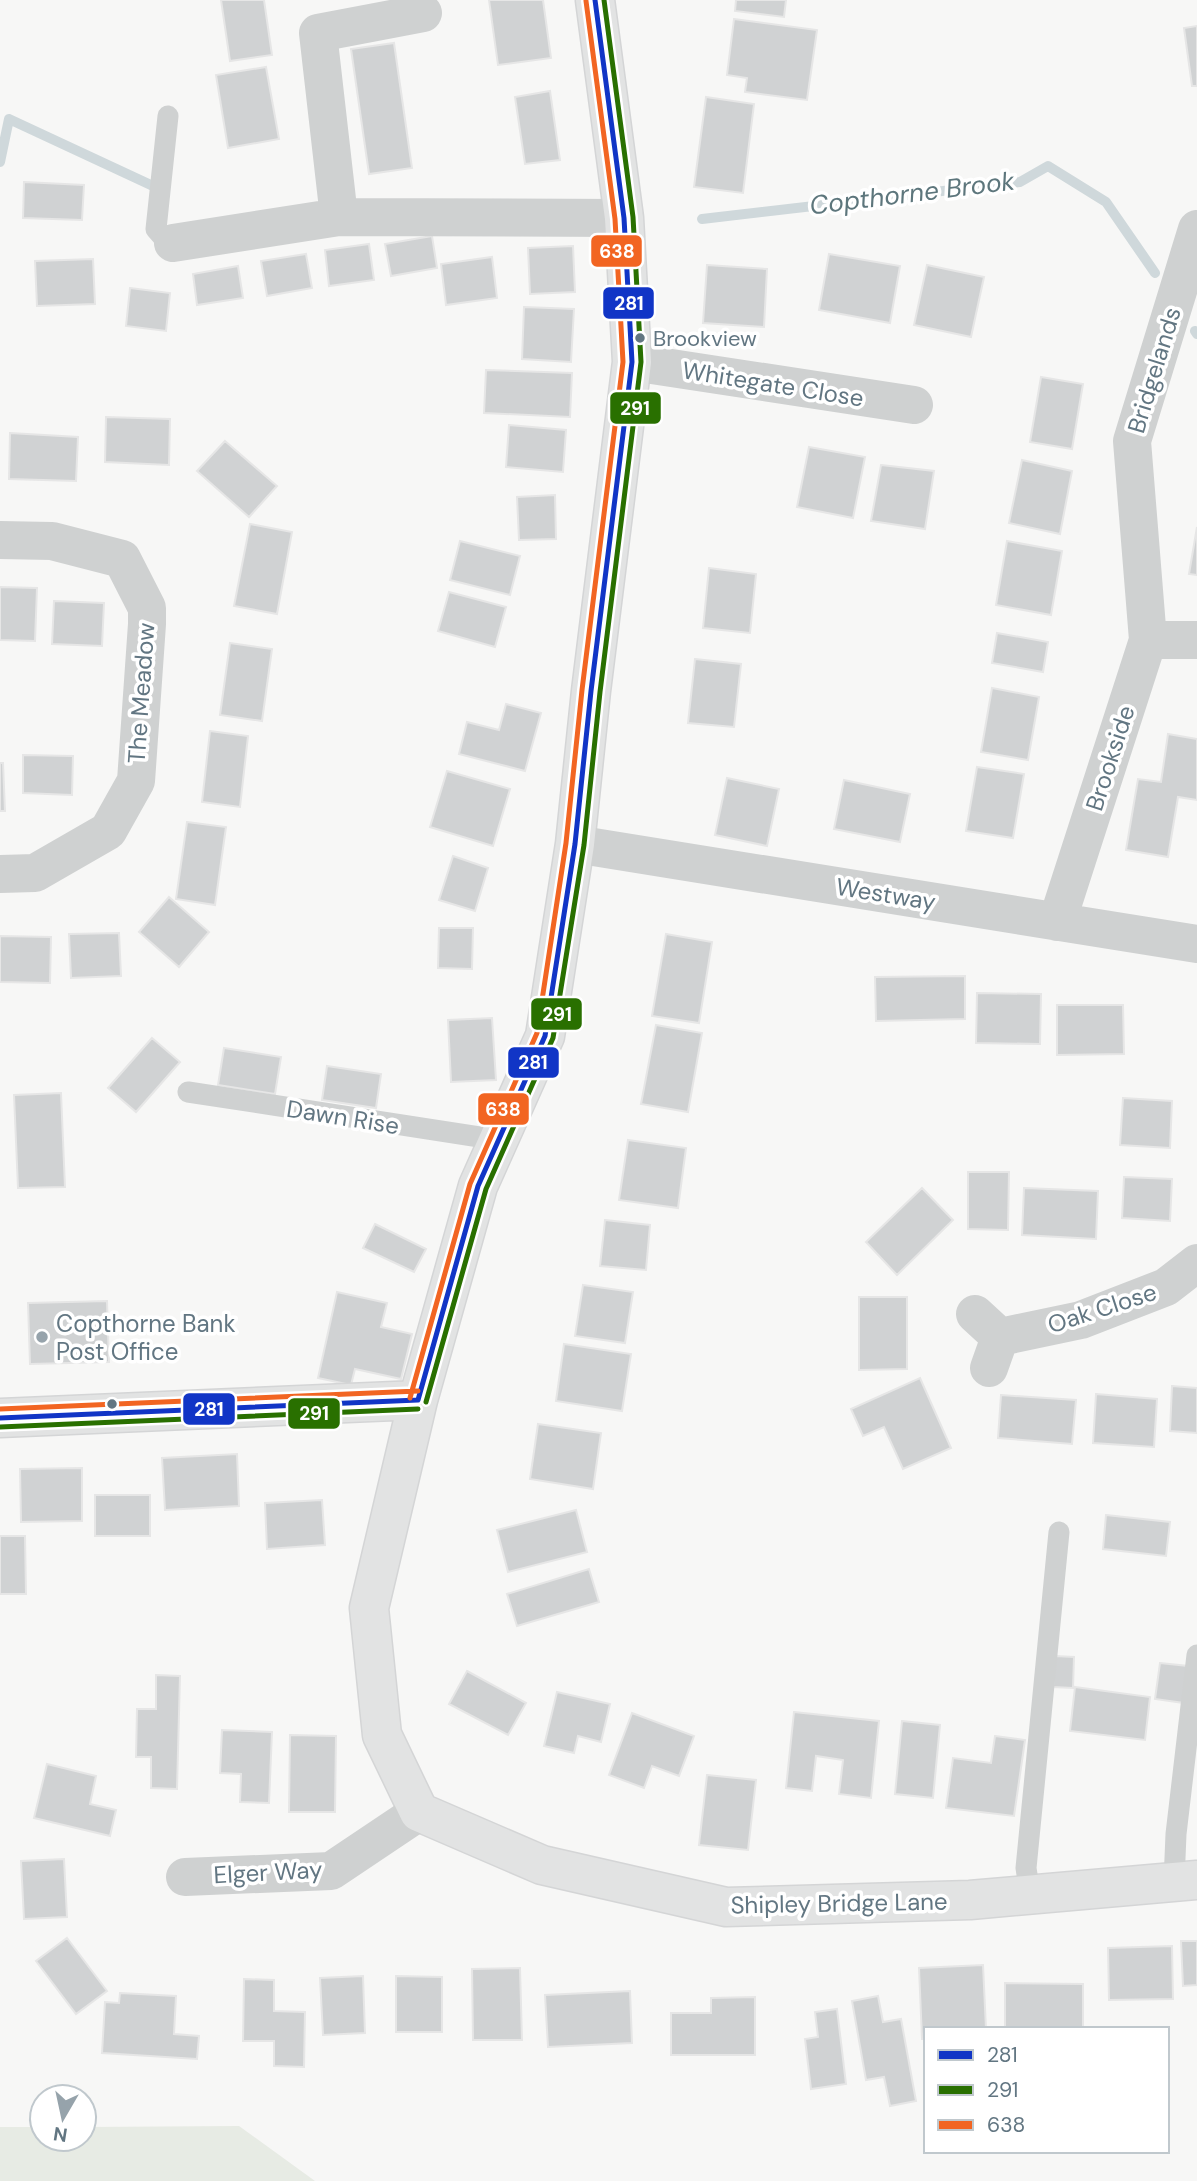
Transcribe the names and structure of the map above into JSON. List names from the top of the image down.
{
  "streets": {
    "street": [
      "Bridgelands",
      "Whitegate Close",
      "The Meadow",
      "Brookside",
      "Westway",
      "Oak Close",
      "Elger Way",
      "Shipley Bridge Lane"
    ],
    "lane": ["Dawn Rise"]
  },
  "crossings": [
    ["Bridgelands", "Brookside"],
    ["Brookside", "Westway"],
    ["Elger Way", "Shipley Bridge Lane"]
  ],
  "water": ["Copthorne Brook"],
  "places": ["Brookview", "Copthorne Bank Post Office"],
  "lines": ["transit line 281", "transit line 291", "transit line 638"],
  "legend": ["281", "291", "638"],
  "north": "bottom"
}
